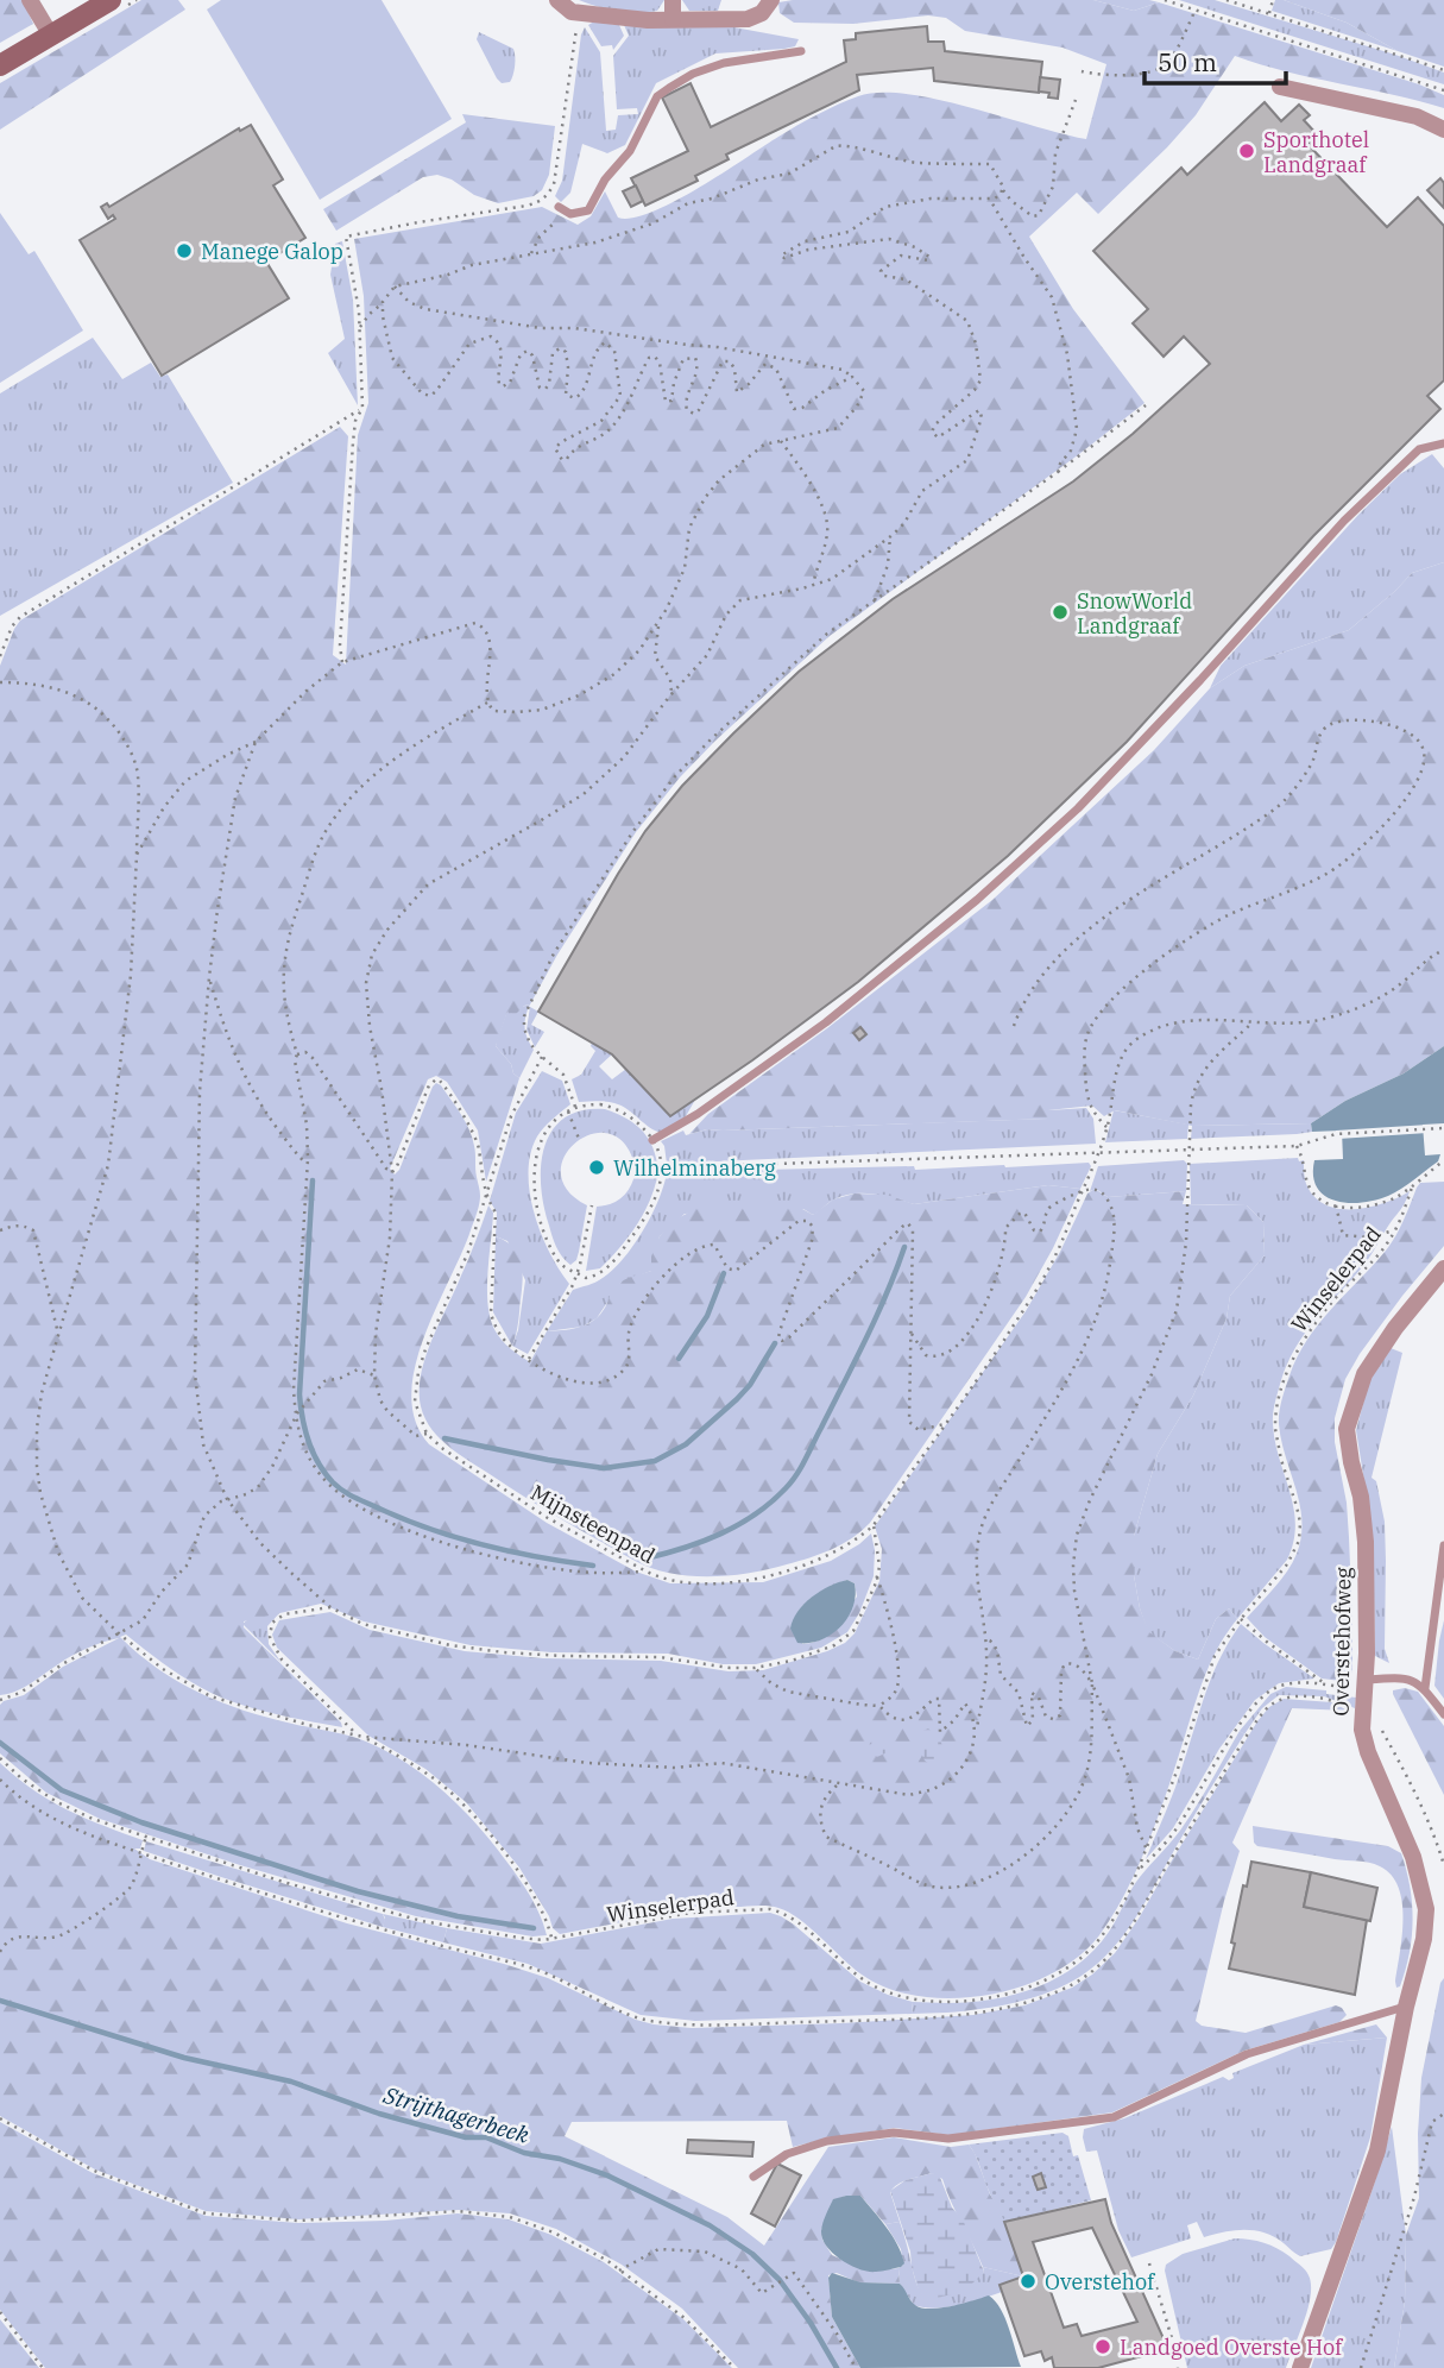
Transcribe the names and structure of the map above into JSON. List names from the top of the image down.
{
  "streets": {
    "street": ["Overstehofweg"],
    "path": ["Winselerpad", "Mijnsteenpad"]
  },
  "water": ["Strijthagerbeek"],
  "places": [
    "Sporthotel Landgraaf",
    "Manege Galop",
    "SnowWorld Landgraaf",
    "Wilhelminaberg",
    "Overstehof",
    "Landgoed Overste Hof"
  ],
  "scale_bar": "50 m"
}
